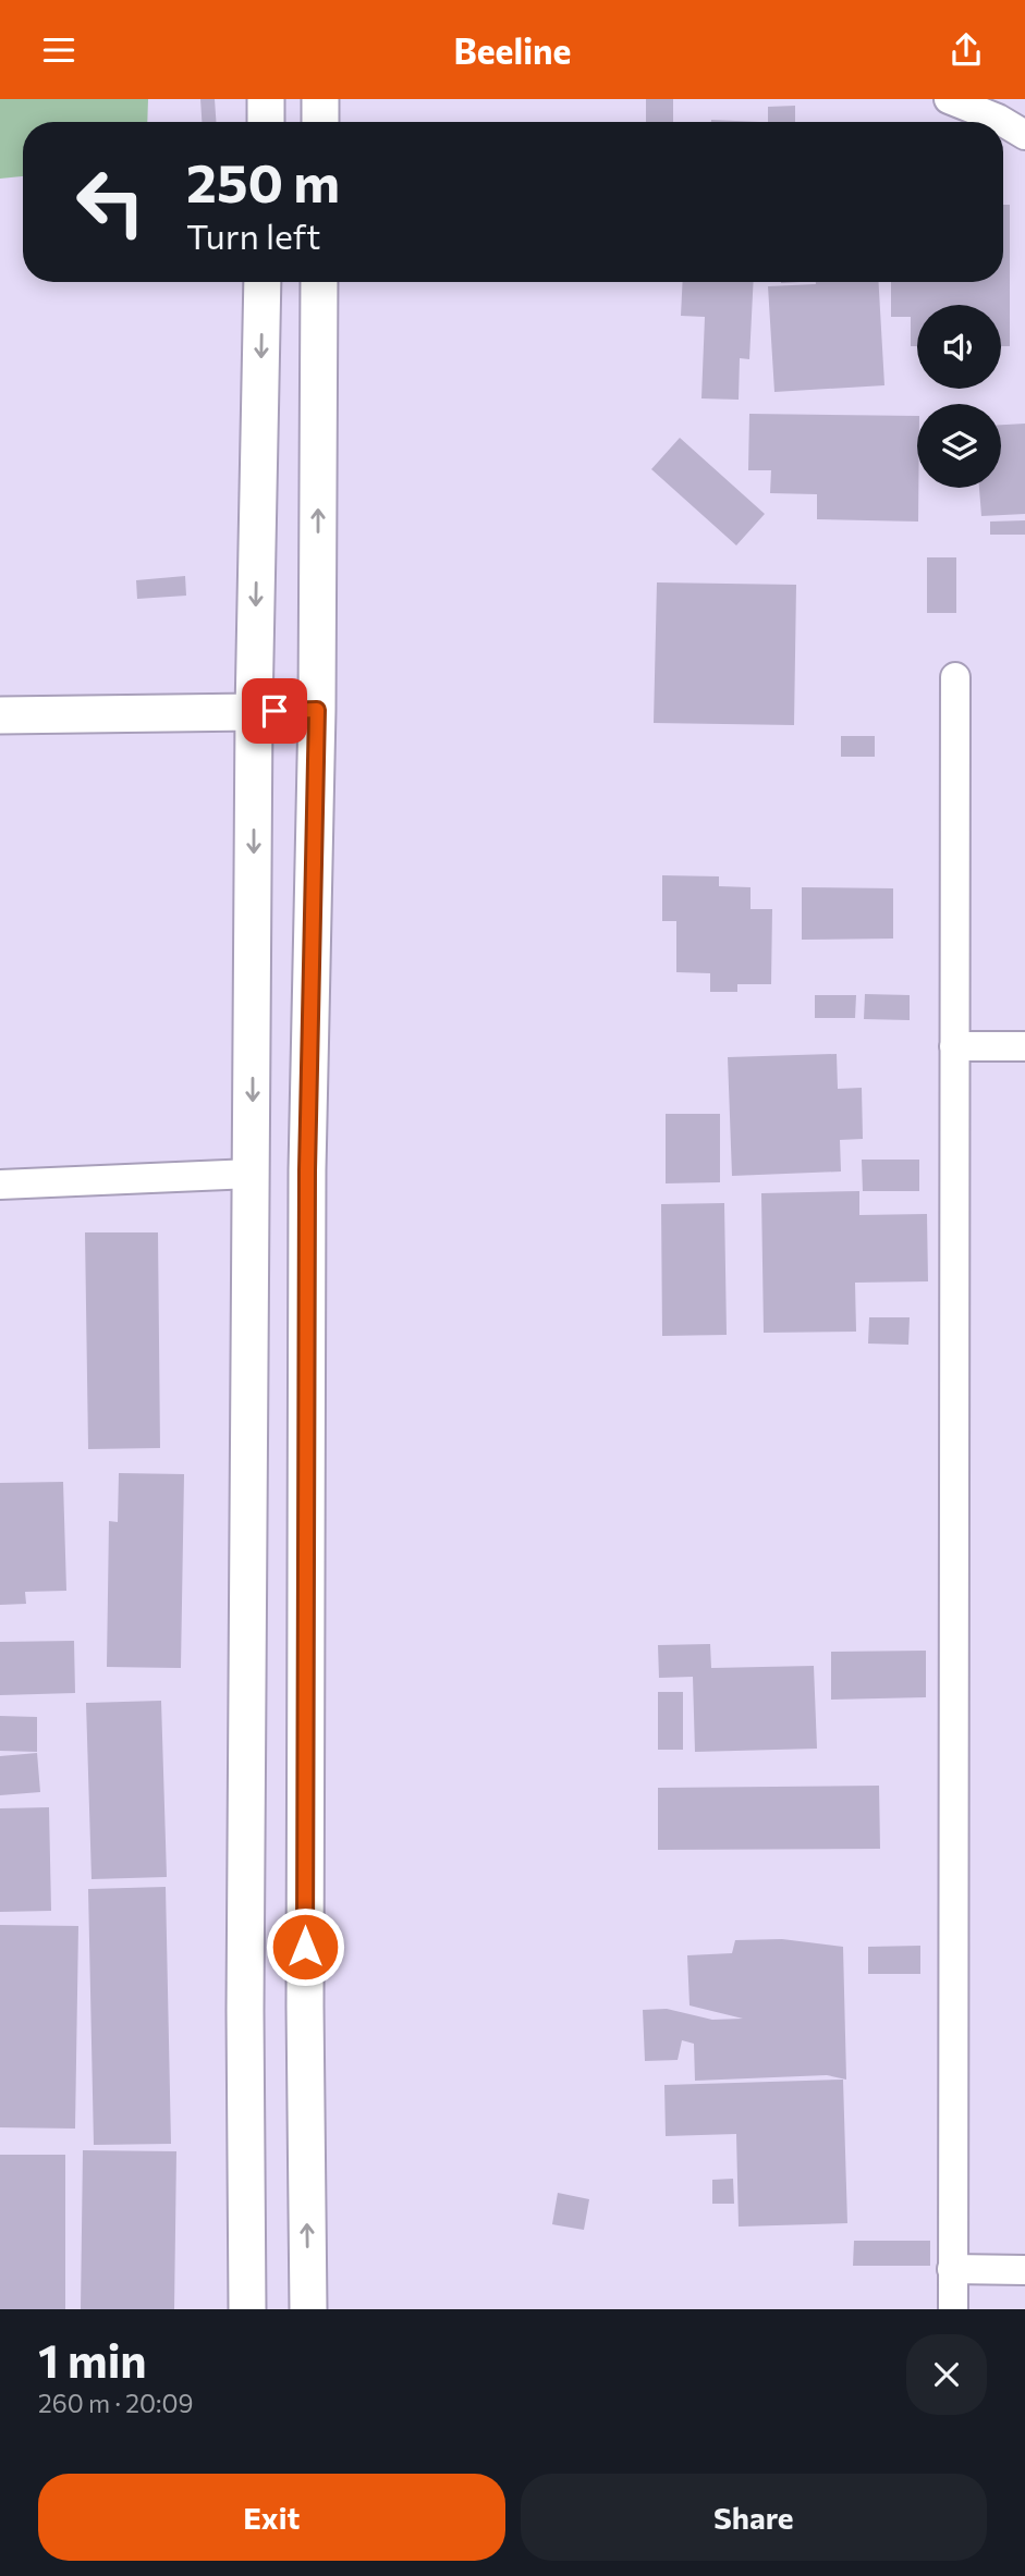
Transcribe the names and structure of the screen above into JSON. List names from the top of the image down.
{
  "page": {
    "header": "Beeline",
    "turn": ["250 m", "Turn left"],
    "heading": ["1 min", "260 m · 20:09"],
    "buttons": ["Exit", "Share"]
  }
}
